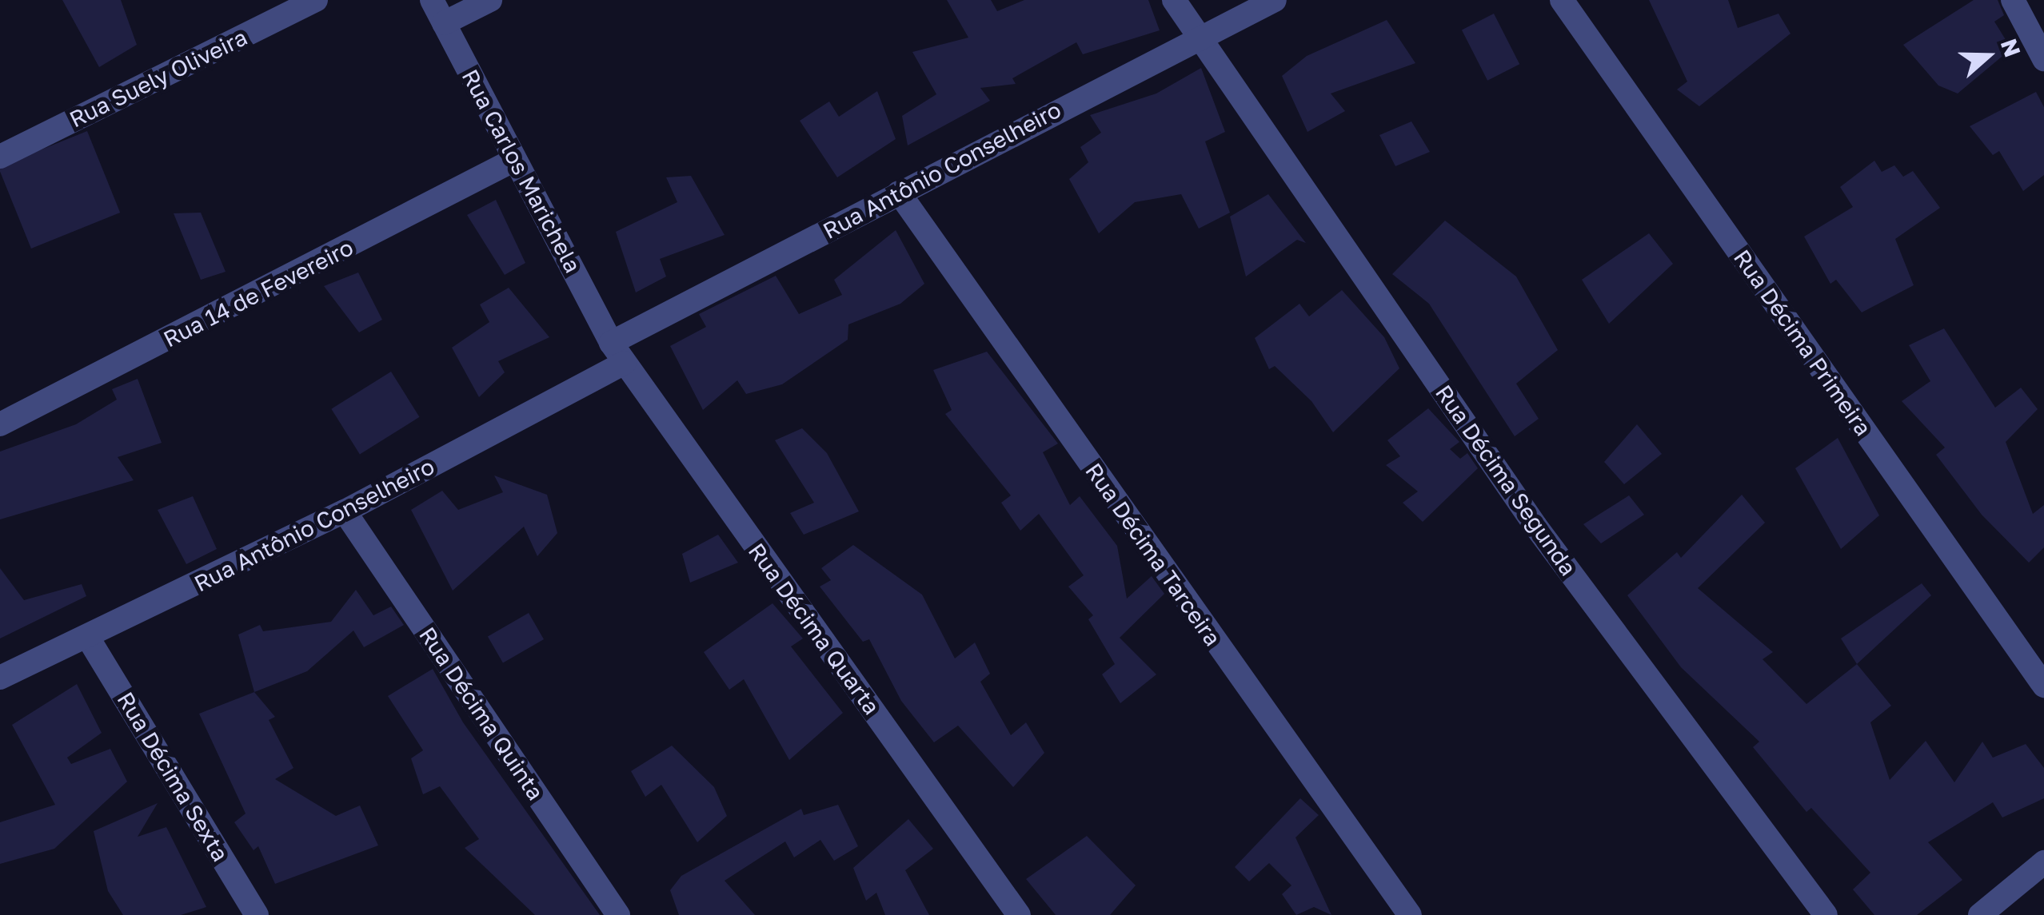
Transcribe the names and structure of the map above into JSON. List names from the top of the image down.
{
  "streets": {
    "street": [
      "Rua Suely Oliveira",
      "Rua Antônio Conselheiro",
      "Rua Carlos Marichela",
      "Rua 14 de Fevereiro",
      "Rua Décima Primeira",
      "Rua Décima Segunda",
      "Rua Décima Tarceira",
      "Rua Décima Quarta",
      "Rua Décima Quinta",
      "Rua Décima Sexta"
    ]
  },
  "crossings": [
    ["Rua Antônio Conselheiro", "Rua Carlos Marichela"],
    ["Rua Antônio Conselheiro", "Rua Décima Segunda"],
    ["Rua Antônio Conselheiro", "Rua Décima Tarceira"],
    ["Rua Antônio Conselheiro", "Rua Décima Quarta"],
    ["Rua Antônio Conselheiro", "Rua Décima Quinta"],
    ["Rua Antônio Conselheiro", "Rua Décima Sexta"],
    ["Rua Carlos Marichela", "Rua 14 de Fevereiro"],
    ["Rua Carlos Marichela", "Rua Décima Quarta"]
  ],
  "north": "right"
}
